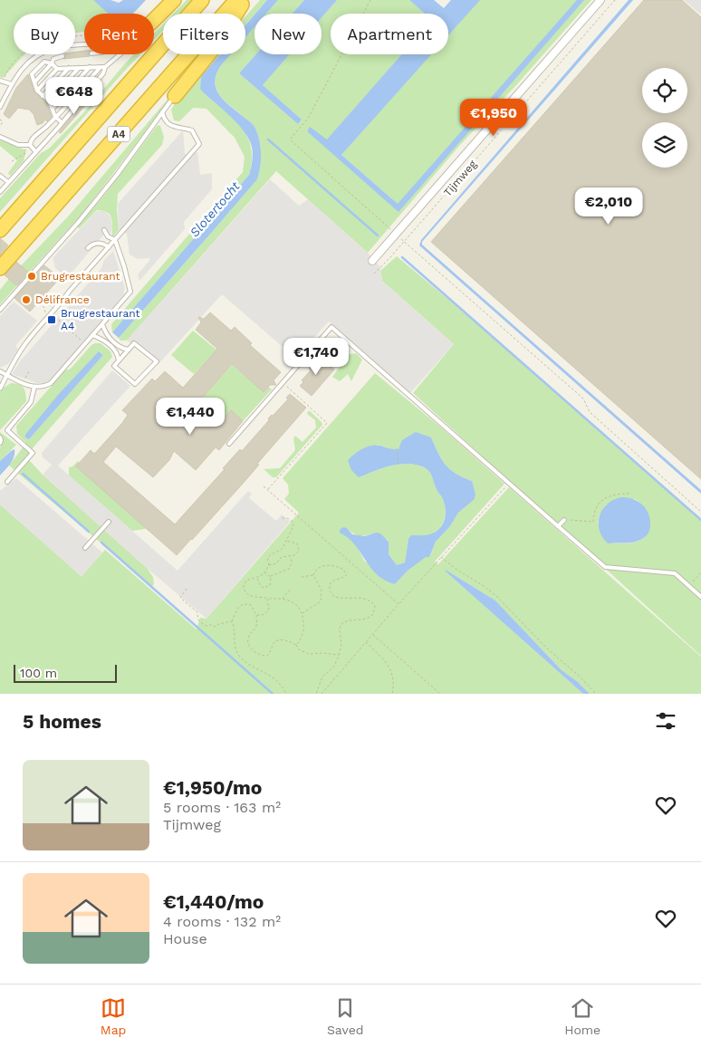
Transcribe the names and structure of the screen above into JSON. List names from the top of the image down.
{
  "streets": {
    "highway": ["A4"],
    "street": ["Tijmweg"]
  },
  "water": ["Slotertocht"],
  "places": {
    "other": ["Brugrestaurant", "Délifrance"],
    "transit": ["Brugrestaurant A4"]
  },
  "scale_bar": "100 m",
  "page": {
    "chip": [
      "Buy",
      "Rent",
      "Filters",
      "New",
      "Apartment"
    ],
    "price": [
      "€648",
      "€1,950",
      "€2,010",
      "€1,740",
      "€1,440"
    ],
    "scale": "100 m",
    "heading": "5 homes",
    "list": [
      {
        "name": "€1,950/mo",
        "note": "5 rooms · 163 m² · Tijmweg"
      },
      {
        "name": "€1,440/mo",
        "note": "4 rooms · 132 m² · House"
      }
    ],
    "tabs": ["Map", "Saved", "Home"]
  }
}
